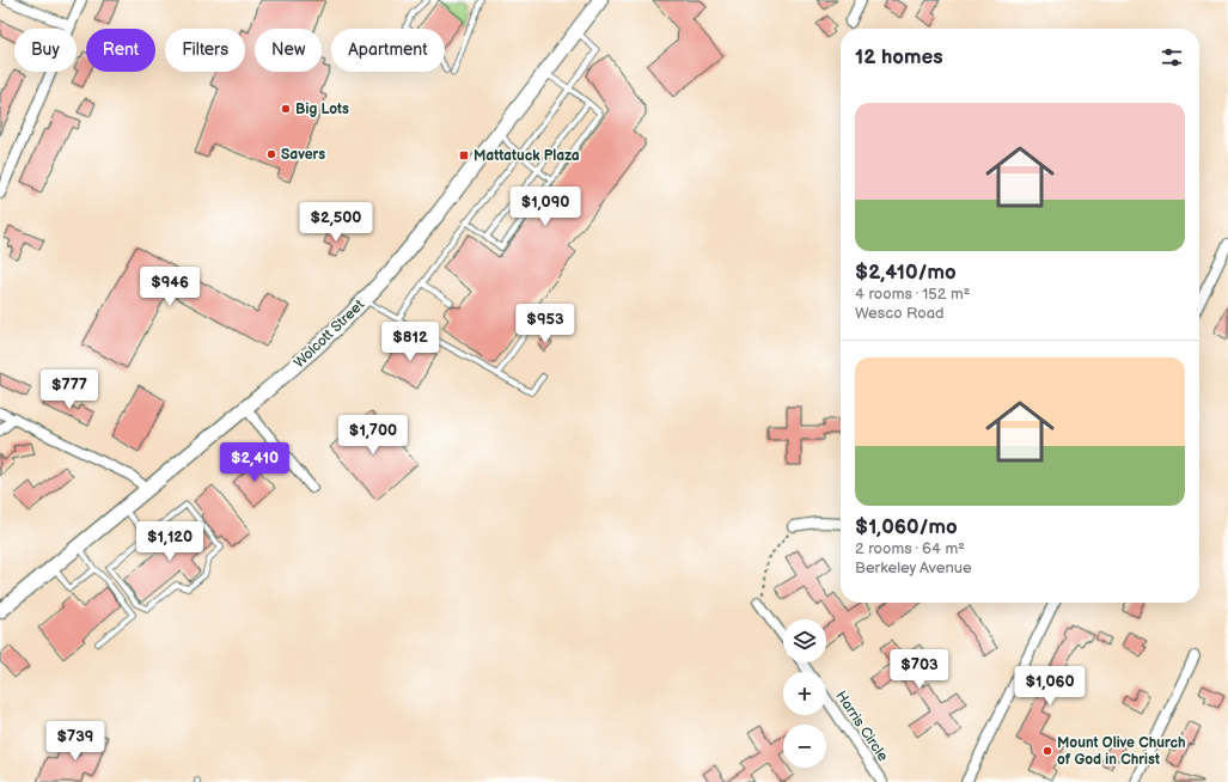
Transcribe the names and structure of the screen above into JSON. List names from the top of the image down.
{
  "streets": {
    "main road": ["Wolcott Street"],
    "street": ["Harris Circle"]
  },
  "places": {
    "other": ["Big Lots", "Savers", "Mount Olive Church of God in Christ"],
    "transit": ["Mattatuck Plaza"]
  },
  "page": {
    "chip": [
      "Buy",
      "Rent",
      "Filters",
      "New",
      "Apartment"
    ],
    "heading": "12 homes",
    "list": [
      {
        "name": "$2,410/mo",
        "note": "4 rooms · 152 m² · Wesco Road"
      },
      {
        "name": "$1,060/mo",
        "note": "2 rooms · 64 m² · Berkeley Avenue"
      }
    ],
    "price": [
      "$1,090",
      "$2,500",
      "$946",
      "$953",
      "$812",
      "$777",
      "$1,700",
      "$2,410",
      "$1,120",
      "$703",
      "$1,060",
      "$739"
    ],
    "map_buttons": ["+", "−"]
  }
}
